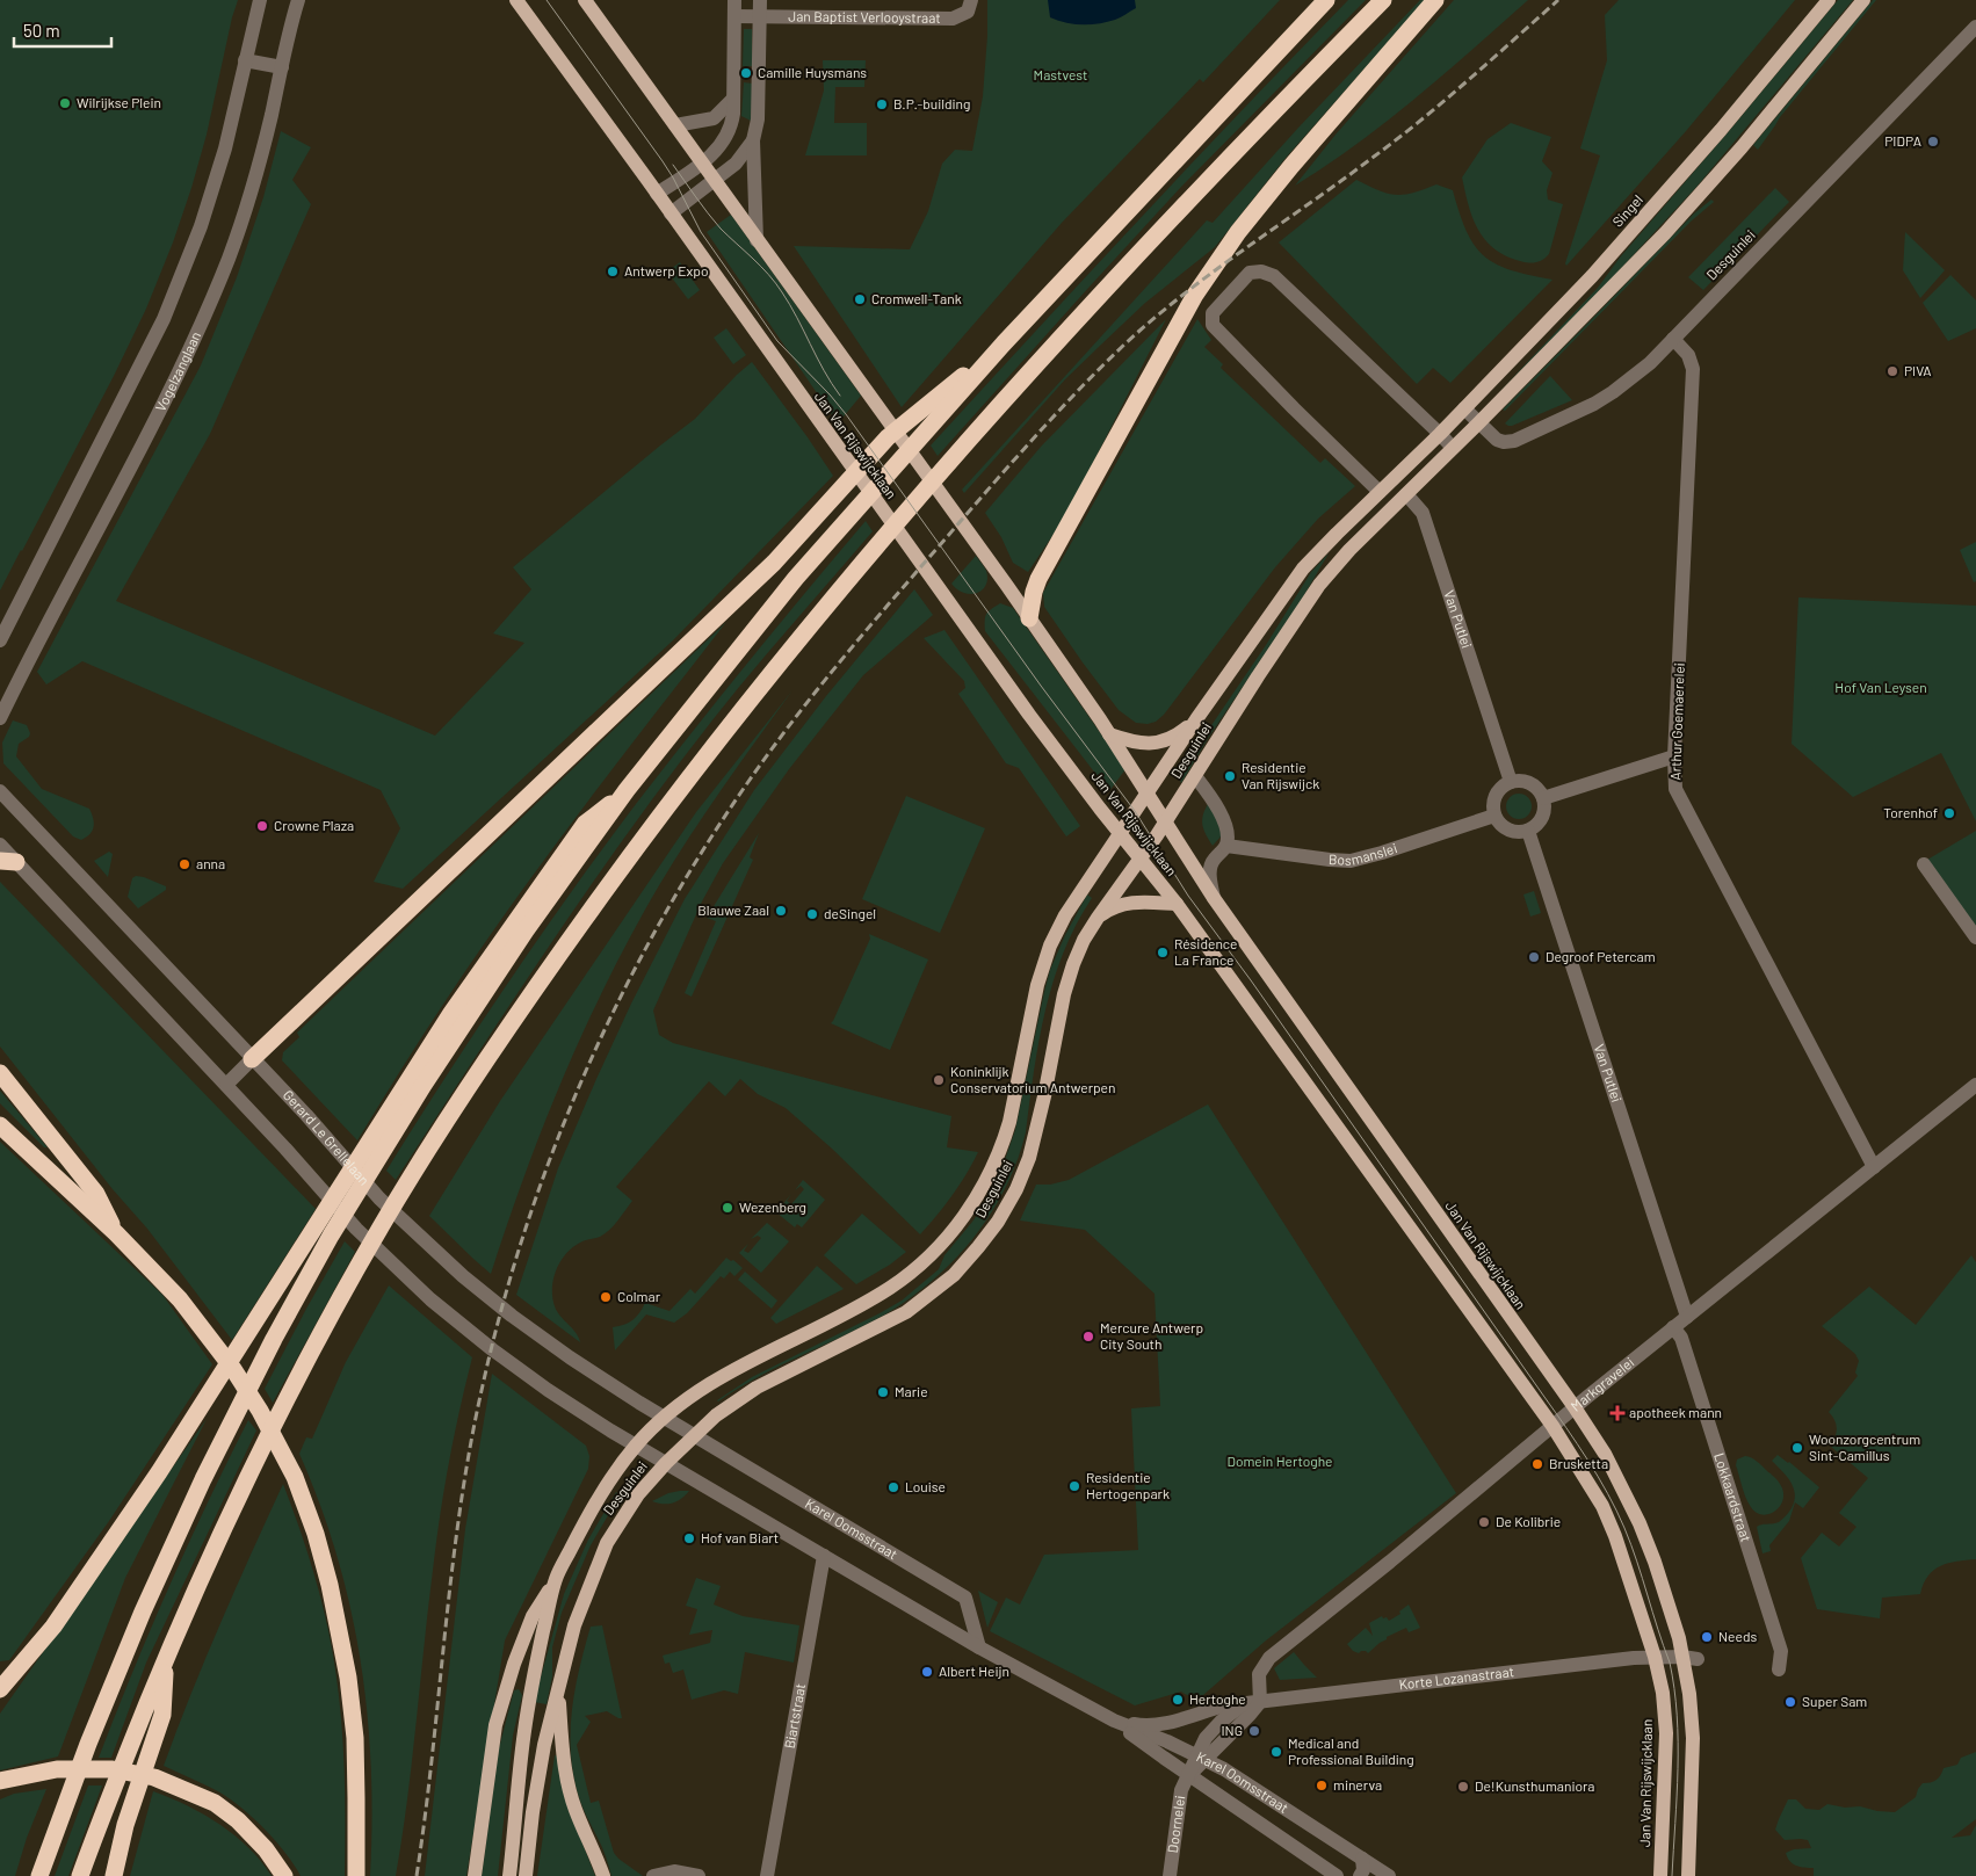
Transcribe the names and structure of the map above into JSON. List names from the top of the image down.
{
  "streets": {
    "main road": ["Singel", "Desguinlei", "Jan Van Rijswijcklaan"],
    "street": [
      "Jan Baptist Verlooystraat",
      "Vogelzanglaan",
      "Van Putlei",
      "Arthur Goemaerelei",
      "Bosmanslei",
      "Gerard Le Grellelaan",
      "Markgravelei",
      "Lokkaardstraat",
      "Karel Oomsstraat",
      "Korte Lozanastraat",
      "Biartstraat",
      "Doornelei"
    ]
  },
  "crossings": [
    ["Singel", "Desguinlei"],
    ["Desguinlei", "Jan Van Rijswijcklaan"],
    ["Desguinlei", "Van Putlei"],
    ["Desguinlei", "Arthur Goemaerelei"],
    ["Desguinlei", "Gerard Le Grellelaan"],
    ["Desguinlei", "Karel Oomsstraat"],
    ["Jan Van Rijswijcklaan", "Bosmanslei"],
    ["Jan Van Rijswijcklaan", "Markgravelei"],
    ["Jan Van Rijswijcklaan", "Korte Lozanastraat"],
    ["Van Putlei", "Bosmanslei"],
    ["Van Putlei", "Markgravelei"],
    ["Arthur Goemaerelei", "Markgravelei"],
    ["Gerard Le Grellelaan", "Karel Oomsstraat"],
    ["Markgravelei", "Lokkaardstraat"],
    ["Markgravelei", "Korte Lozanastraat"],
    ["Karel Oomsstraat", "Biartstraat"],
    ["Karel Oomsstraat", "Doornelei"]
  ],
  "parks": ["Mastvest", "Hof Van Leysen", "Domein Hertoghe"],
  "places": {
    "other": [
      "Camille Huysmans",
      "Wilrijkse Plein",
      "B.P.-building",
      "PIDPA",
      "Antwerp Expo",
      "Cromwell-Tank",
      "PIVA",
      "Residentie Van Rijswijck",
      "Torenhof",
      "Crowne Plaza",
      "anna",
      "Blauwe Zaal",
      "deSingel",
      "Résidence La France",
      "Degroof Petercam",
      "Koninklijk Conservatorium Antwerpen",
      "Wezenberg",
      "Colmar",
      "Mercure Antwerp City South",
      "Marie",
      "Woonzorgcentrum Sint-Camillus",
      "Brusketta",
      "Residentie Hertogenpark",
      "Louise",
      "De Kolibrie",
      "Hof van Biart",
      "Needs",
      "Albert Heijn",
      "Hertoghe",
      "Super Sam",
      "ING",
      "Medical and Professional Building",
      "minerva",
      "De!Kunsthumaniora"
    ],
    "health": ["apotheek mann"]
  },
  "scale_bar": "50 m"
}
